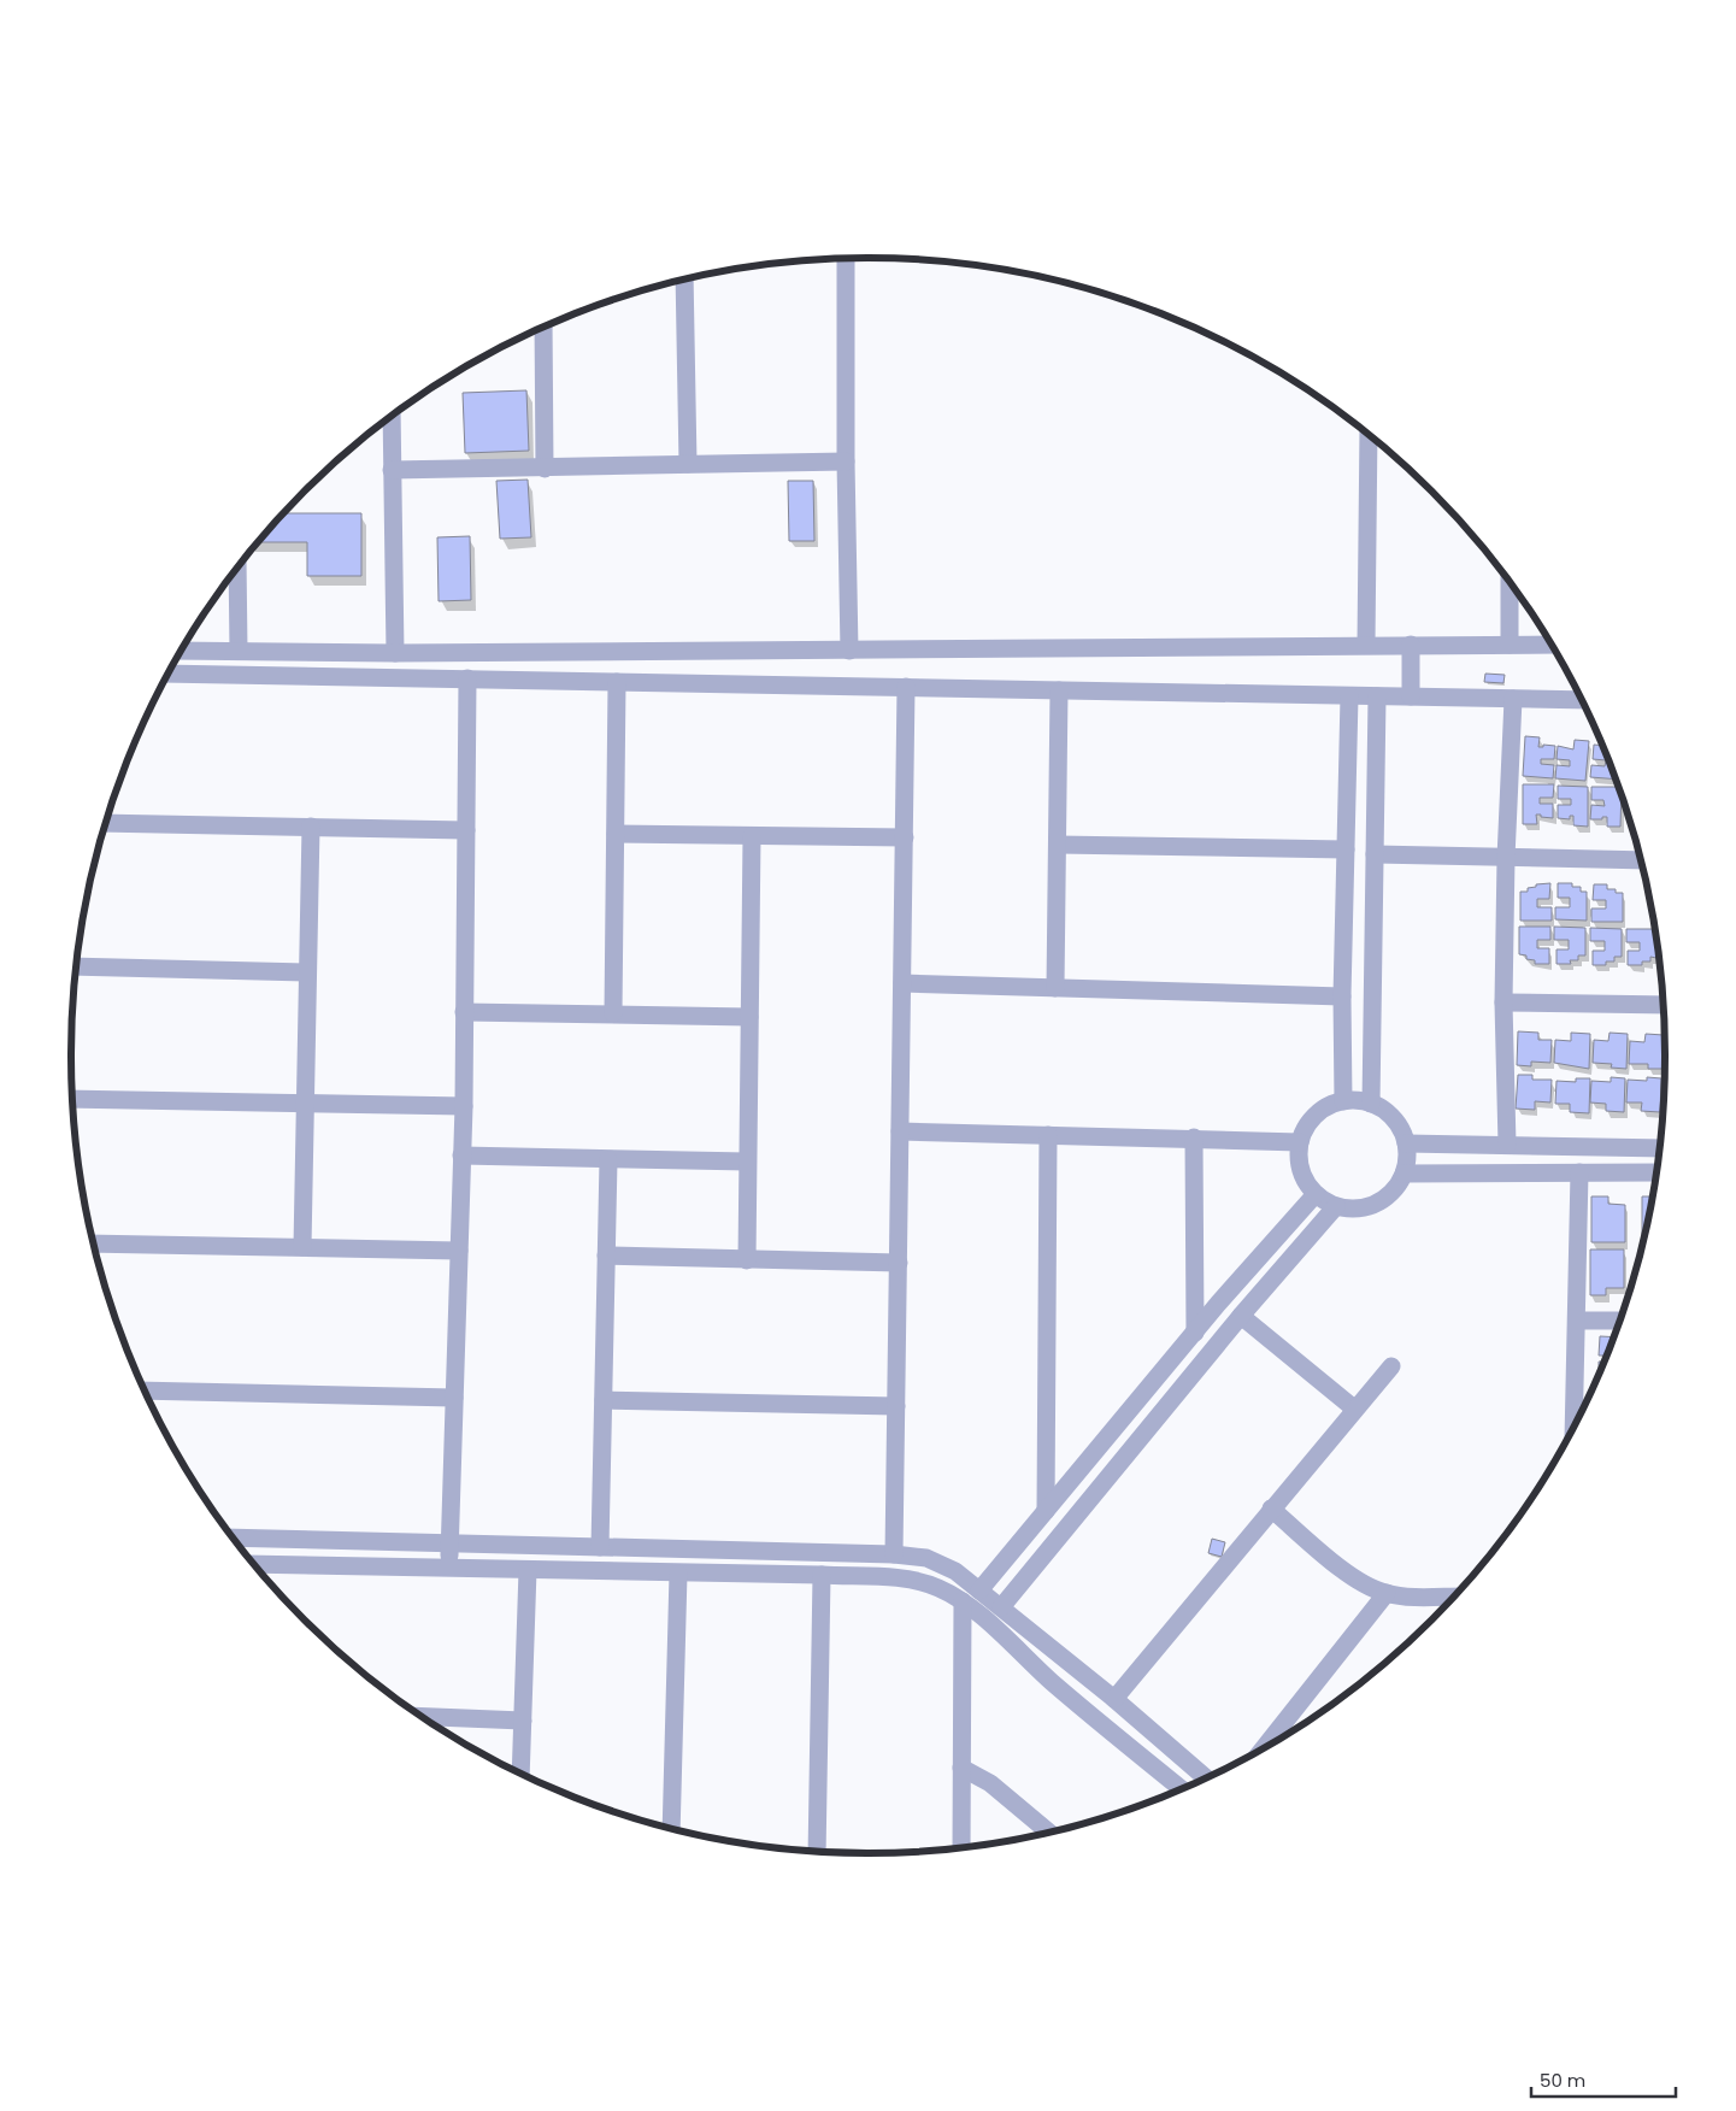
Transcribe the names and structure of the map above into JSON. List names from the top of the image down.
{
  "scale_bar": "50 m"
}
